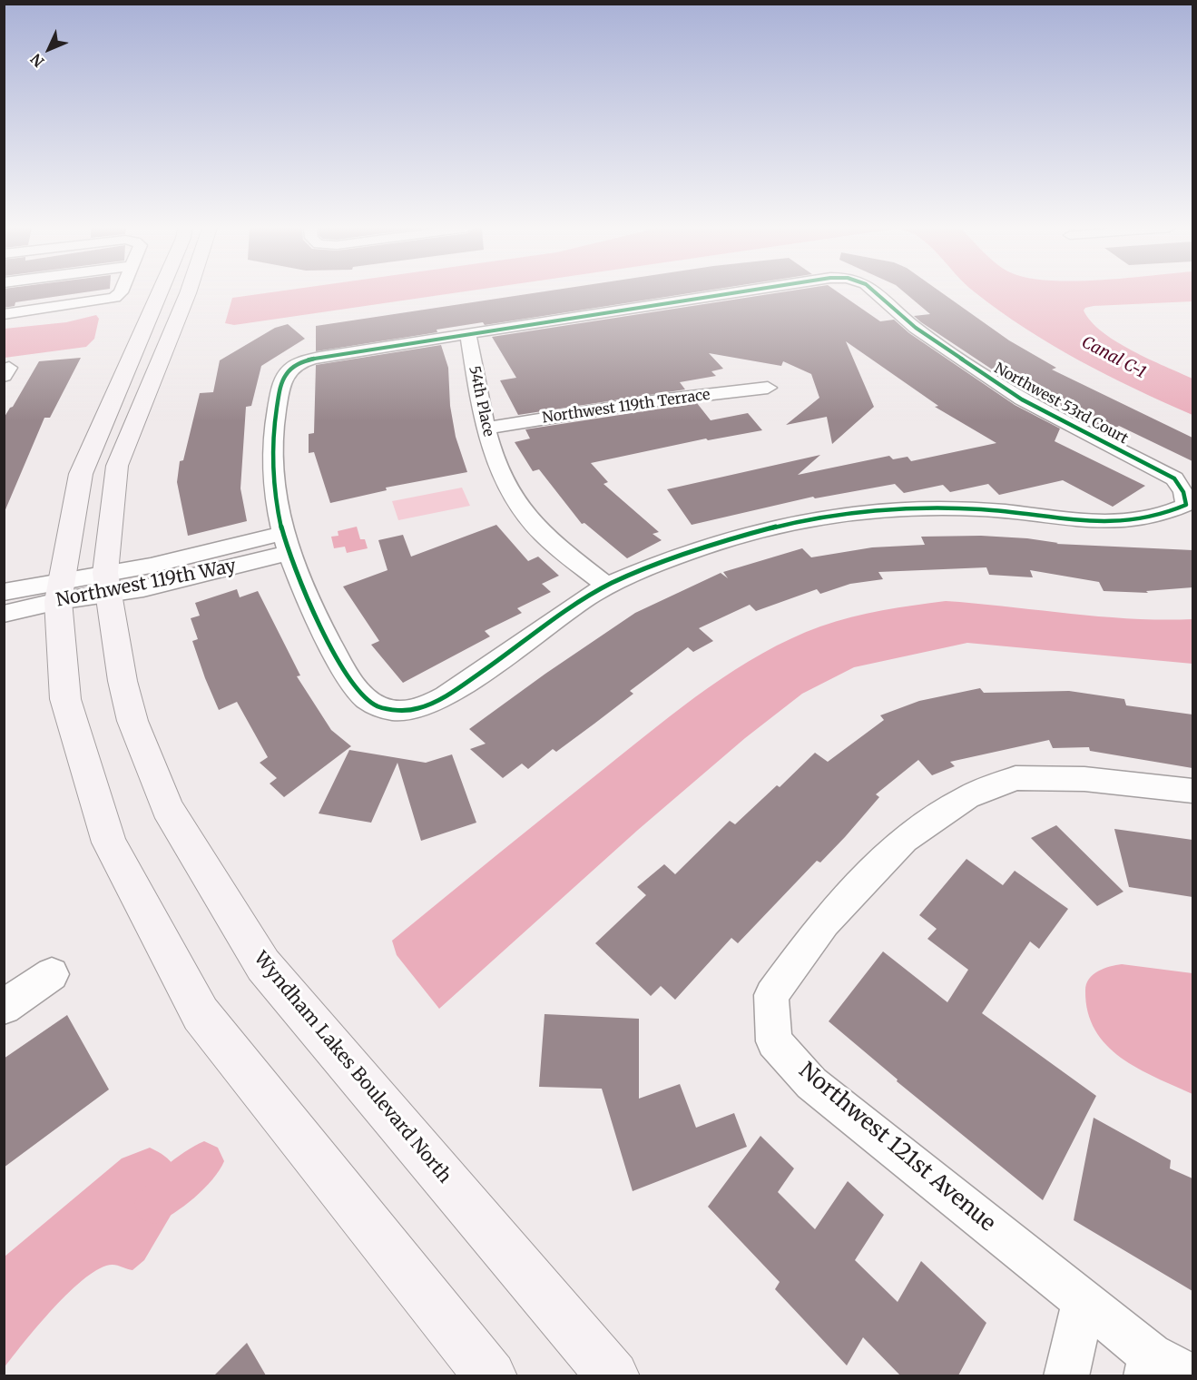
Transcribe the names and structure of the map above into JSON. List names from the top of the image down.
{
  "streets": {
    "street": [
      "54th Place",
      "Northwest 53rd Court",
      "Northwest 119th Terrace",
      "Northwest 119th Way",
      "Wyndham Lakes Boulevard North",
      "Northwest 121st Avenue"
    ]
  },
  "crossings": [
    ["54th Place", "Northwest 53rd Court"],
    ["54th Place", "Northwest 119th Terrace"],
    ["Northwest 119th Way", "Wyndham Lakes Boulevard North"]
  ],
  "water": ["Canal C-1"],
  "north": "bottom left"
}
